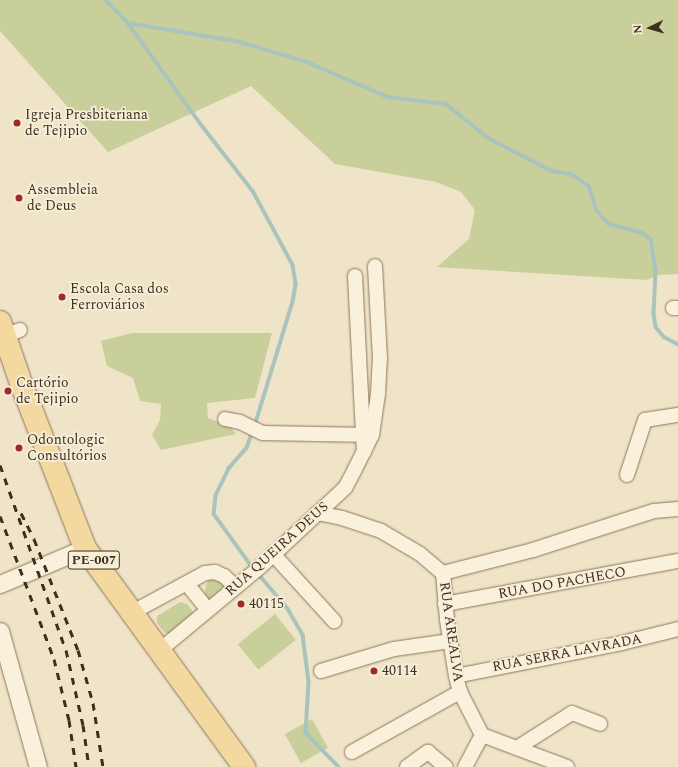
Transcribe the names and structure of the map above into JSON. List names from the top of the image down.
{
  "streets": {
    "main road": ["PE-007"],
    "street": [
      "RUA QUEIRA DEUS",
      "RUA DO PACHECO",
      "RUA AREALVA",
      "RUA SERRA LAVRADA"
    ]
  },
  "crossings": [
    ["RUA QUEIRA DEUS", "PE-007"],
    ["RUA QUEIRA DEUS", "RUA AREALVA"],
    ["RUA DO PACHECO", "RUA AREALVA"],
    ["RUA AREALVA", "RUA SERRA LAVRADA"]
  ],
  "places": [
    "Igreja Presbiteriana de Tejipio",
    "Assembleia de Deus",
    "Escola Casa dos Ferroviários",
    "Cartório de Tejipio",
    "Odontologic Consultórios",
    "40115",
    "40114"
  ],
  "north": "left"
}
